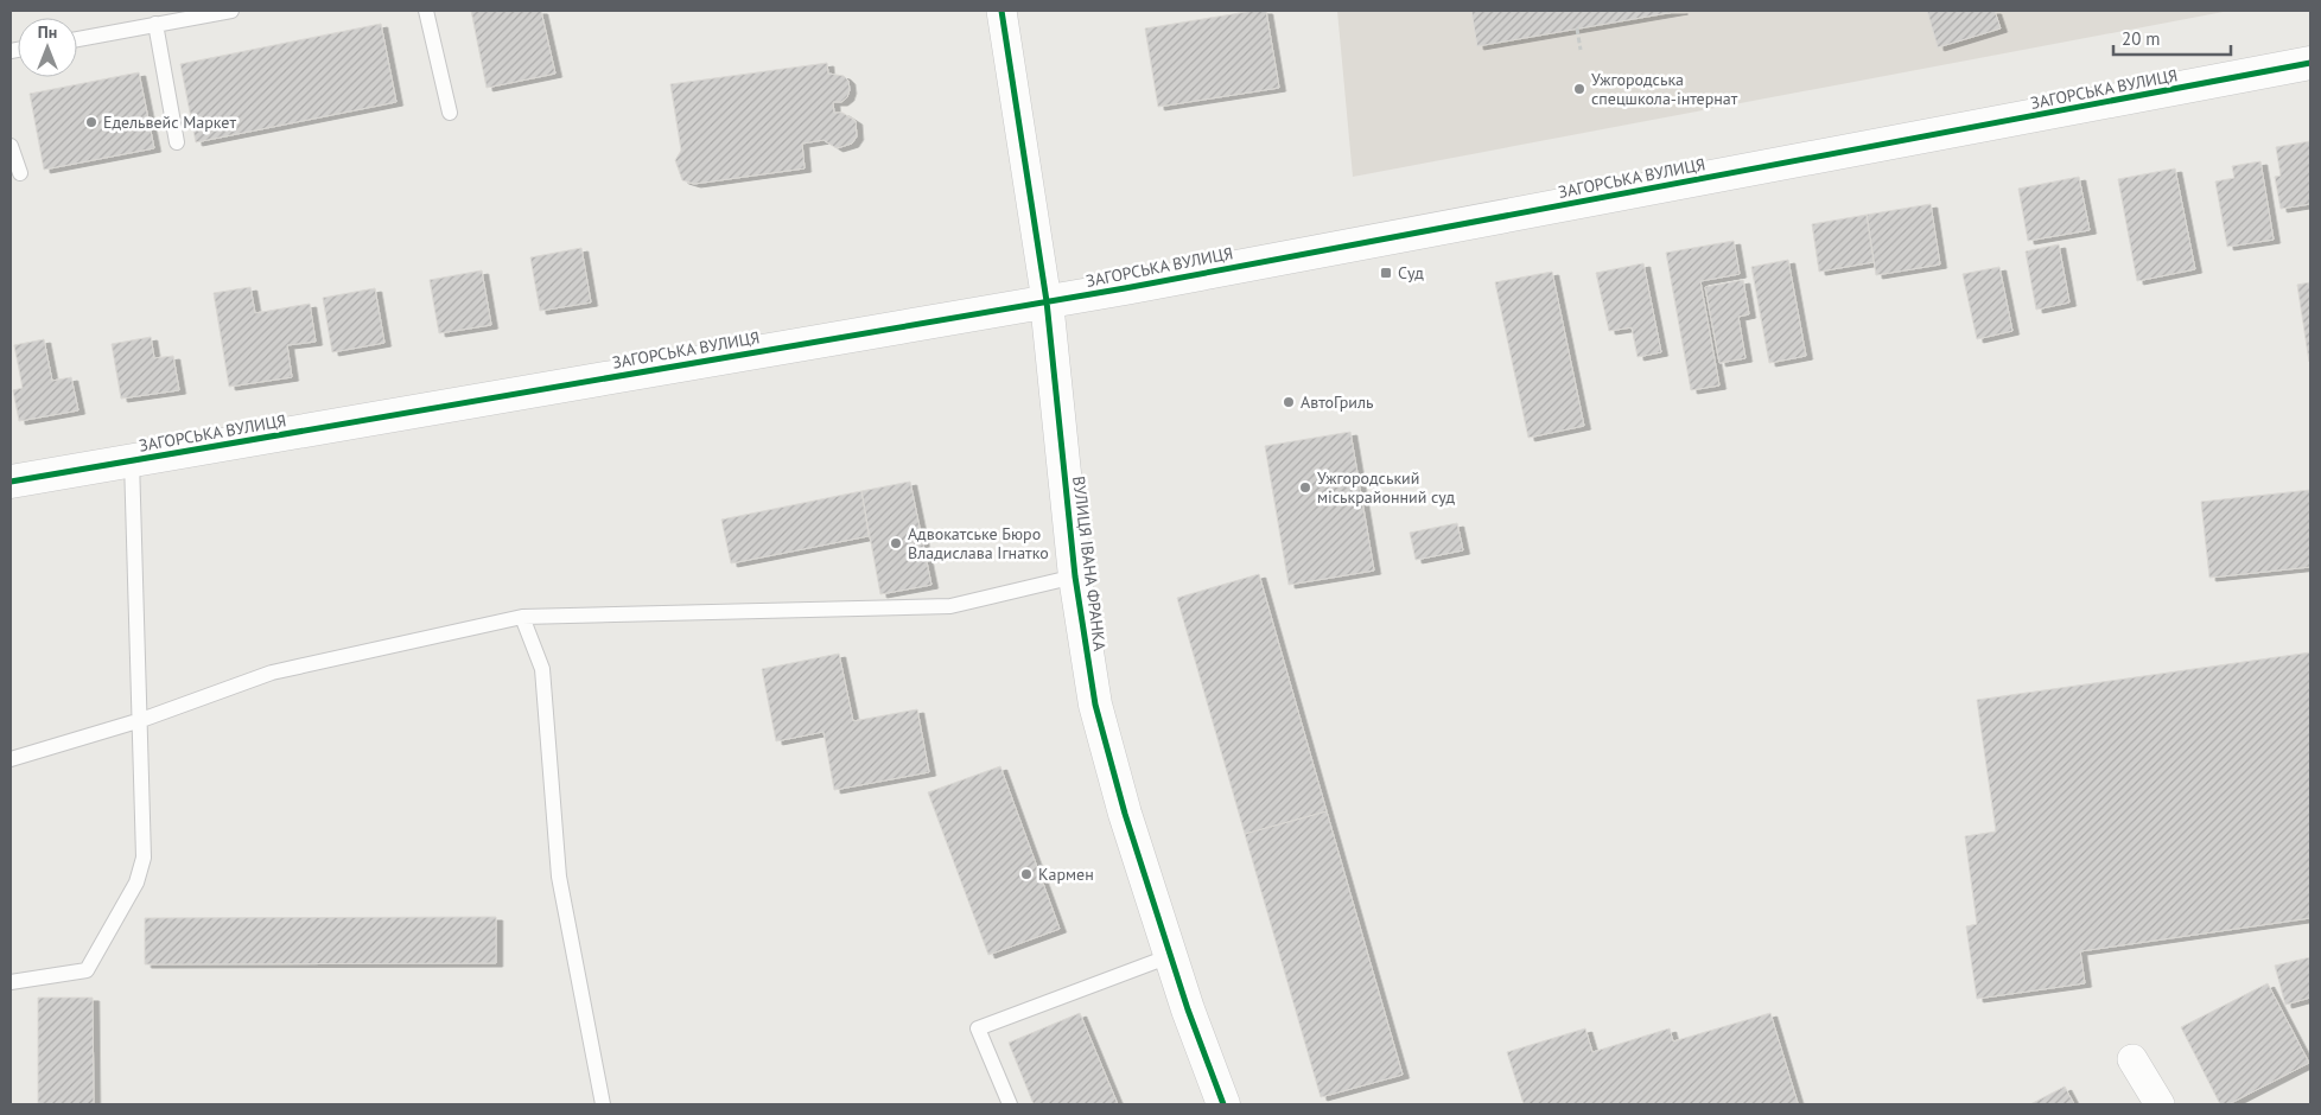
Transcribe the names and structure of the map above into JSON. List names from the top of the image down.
{
  "streets": {
    "street": ["ЗАГОРСЬКА ВУЛИЦЯ", "ВУЛИЦЯ ІВАНА ФРАНКА"]
  },
  "crossings": [
    ["ЗАГОРСЬКА ВУЛИЦЯ", "ВУЛИЦЯ ІВАНА ФРАНКА"]
  ],
  "places": {
    "other": [
      "Ужгородська спецшкола-інтернат",
      "Едельвейс Маркет",
      "АвтоГриль",
      "Ужгородський міськрайонний суд",
      "Адвокатське Бюро Владислава Ігнатко",
      "Кармен"
    ],
    "transit": ["Суд"]
  },
  "scale_bar": "20 m",
  "north": "top"
}
